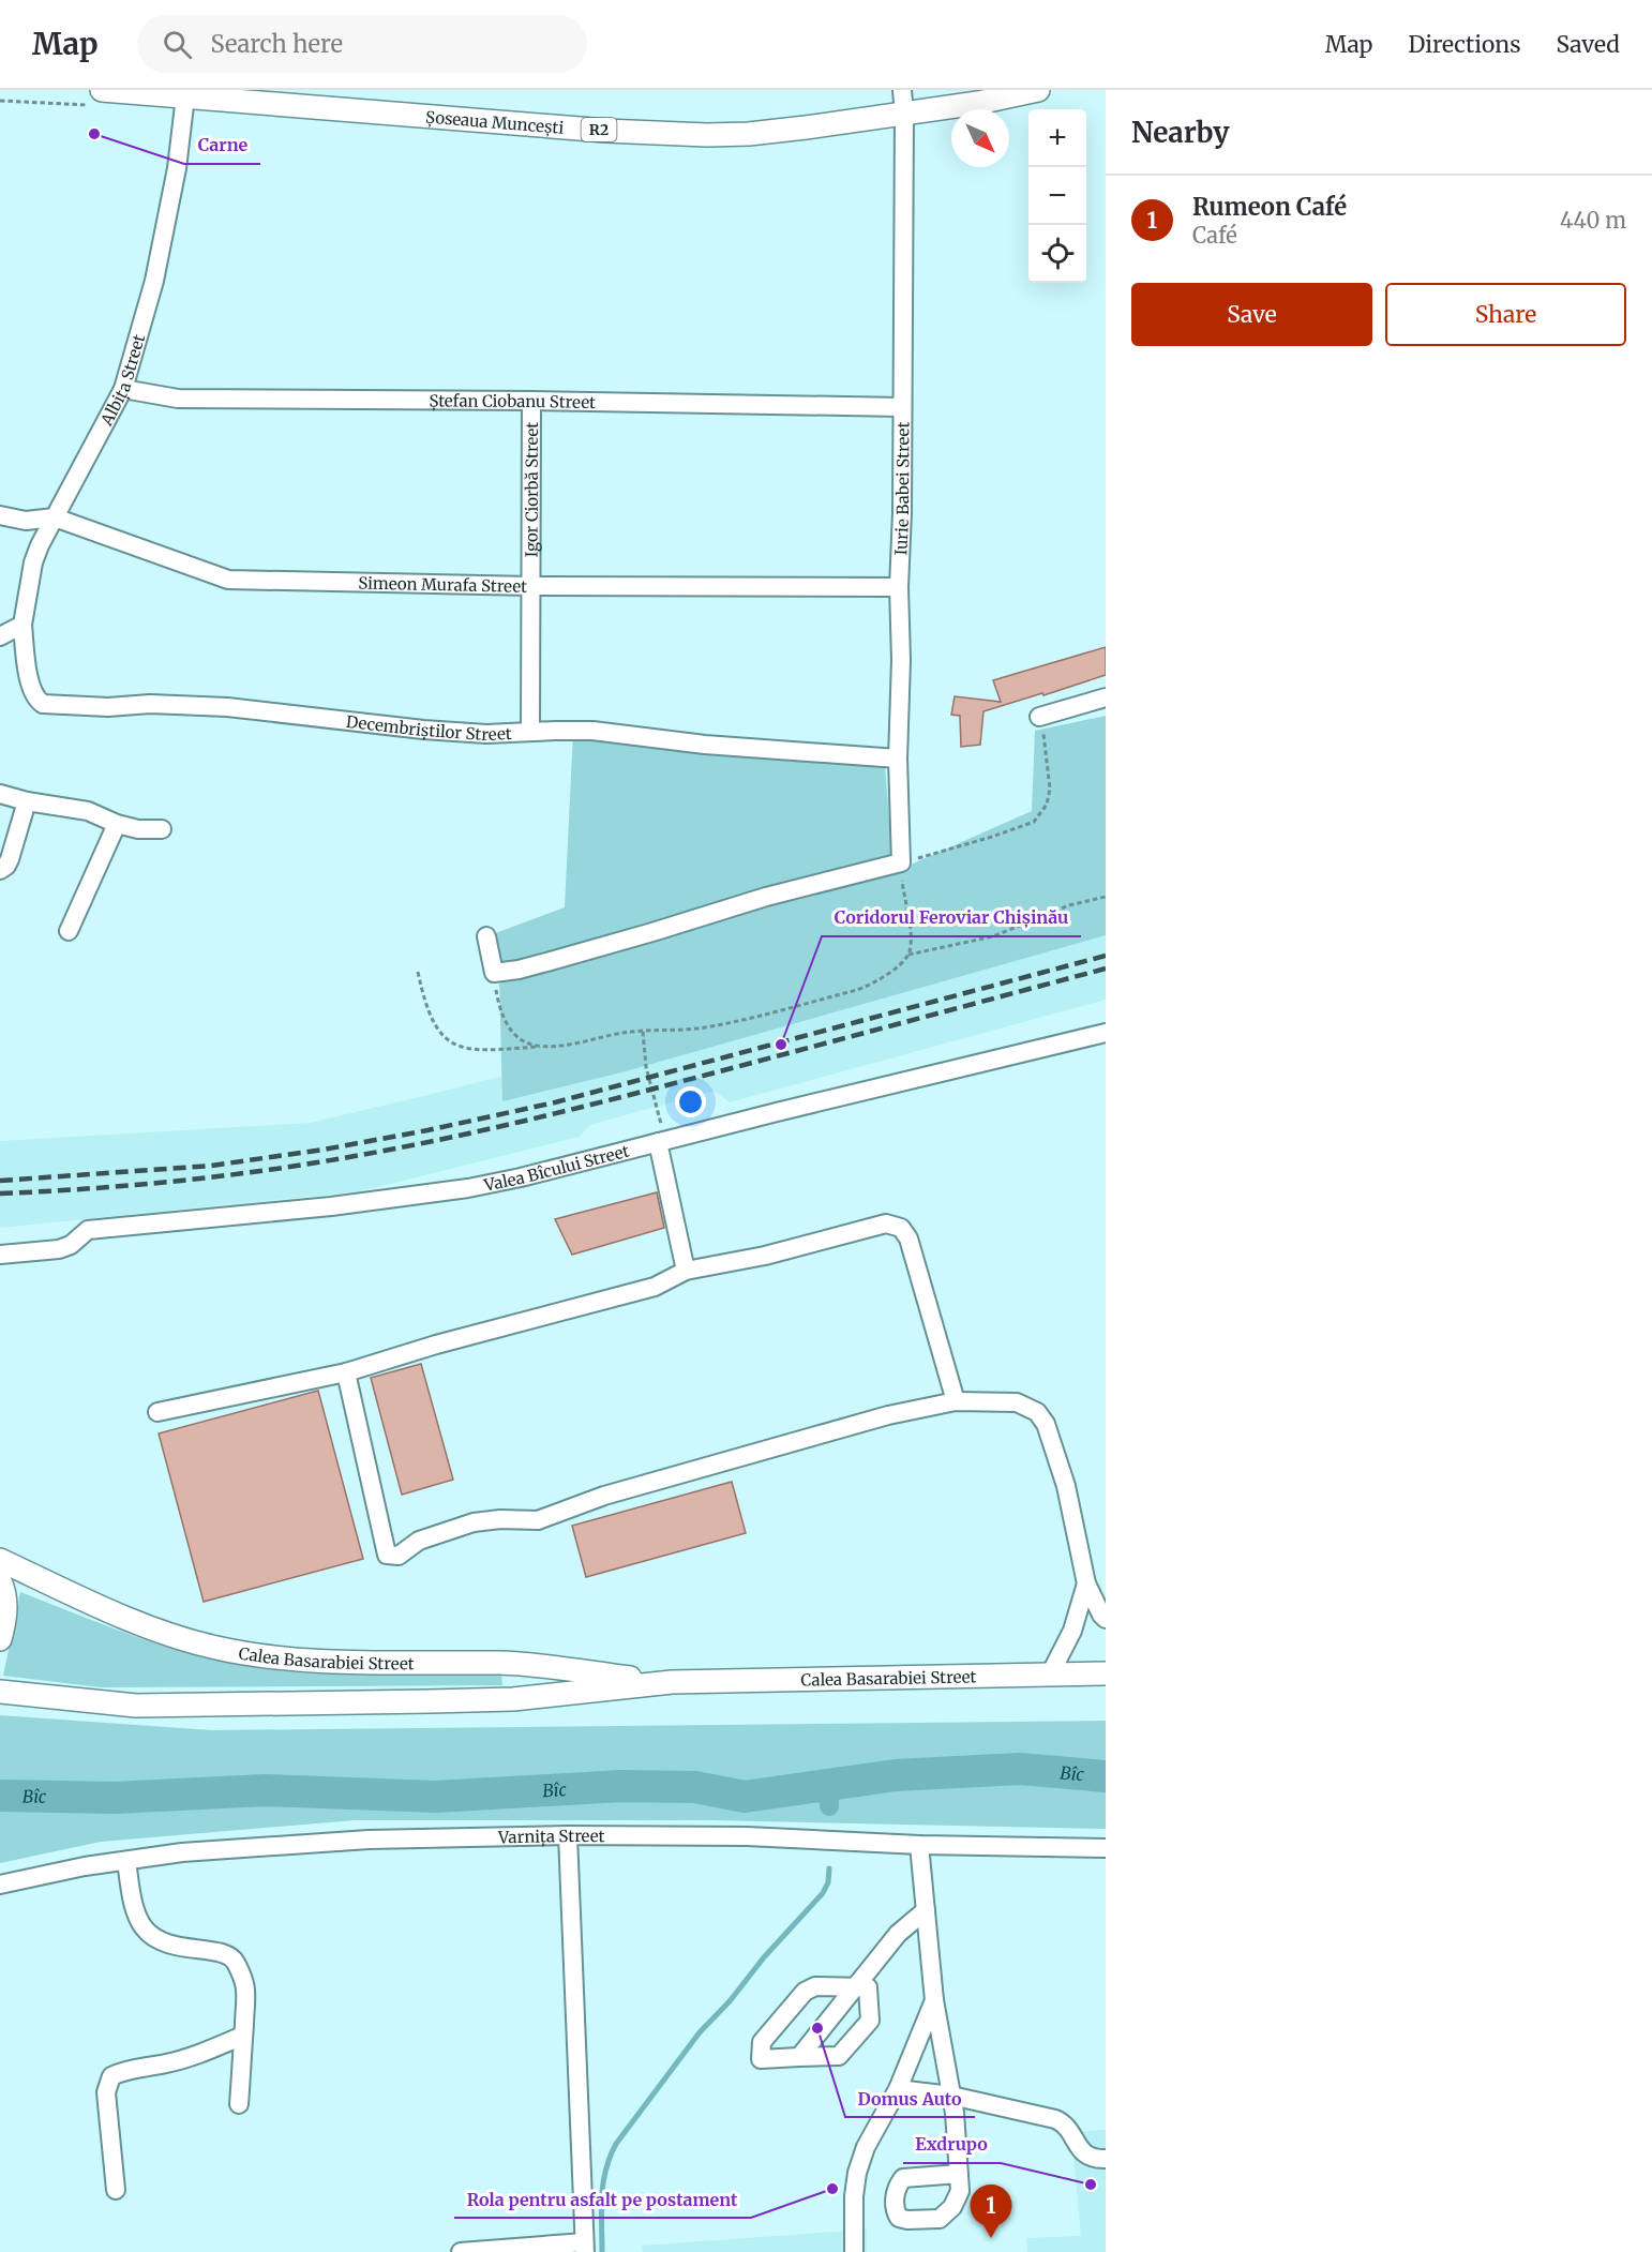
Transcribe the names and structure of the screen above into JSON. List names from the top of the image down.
{
  "streets": {
    "main road": ["Șoseaua Muncești", "R2", "Calea Basarabiei Street"],
    "street": [
      "Albița Street",
      "Ștefan Ciobanu Street",
      "Igor Ciorbă Street",
      "Iurie Babei Street",
      "Simeon Murafa Street",
      "Decembriștilor Street",
      "Valea Bîcului Street",
      "Varnița Street"
    ]
  },
  "crossings": [
    ["Șoseaua Muncești", "Albița Street"],
    ["Șoseaua Muncești", "Iurie Babei Street"],
    ["Albița Street", "Ștefan Ciobanu Street"],
    ["Albița Street", "Simeon Murafa Street"],
    ["Albița Street", "Decembriștilor Street"],
    ["Ștefan Ciobanu Street", "Igor Ciorbă Street"],
    ["Ștefan Ciobanu Street", "Iurie Babei Street"],
    ["Igor Ciorbă Street", "Simeon Murafa Street"],
    ["Igor Ciorbă Street", "Decembriștilor Street"],
    ["Iurie Babei Street", "Simeon Murafa Street"],
    ["Iurie Babei Street", "Decembriștilor Street"]
  ],
  "water": ["Bîc"],
  "places": [
    "Carne",
    "Coridorul Feroviar Chișinău",
    "Domus Auto",
    "Exdrupo",
    "Rola pentru asfalt pe postament"
  ],
  "north": "bottom right",
  "page": {
    "header": "Map",
    "search": "Search here",
    "nav": ["Map", "Directions", "Saved"],
    "heading": "Nearby",
    "map_buttons": ["+", "−"],
    "list": [
      {
        "mark": "1",
        "name": "Rumeon Café",
        "note": "Café",
        "value": "440 m"
      }
    ],
    "buttons": ["Save", "Share"],
    "pins": "1"
  }
}
